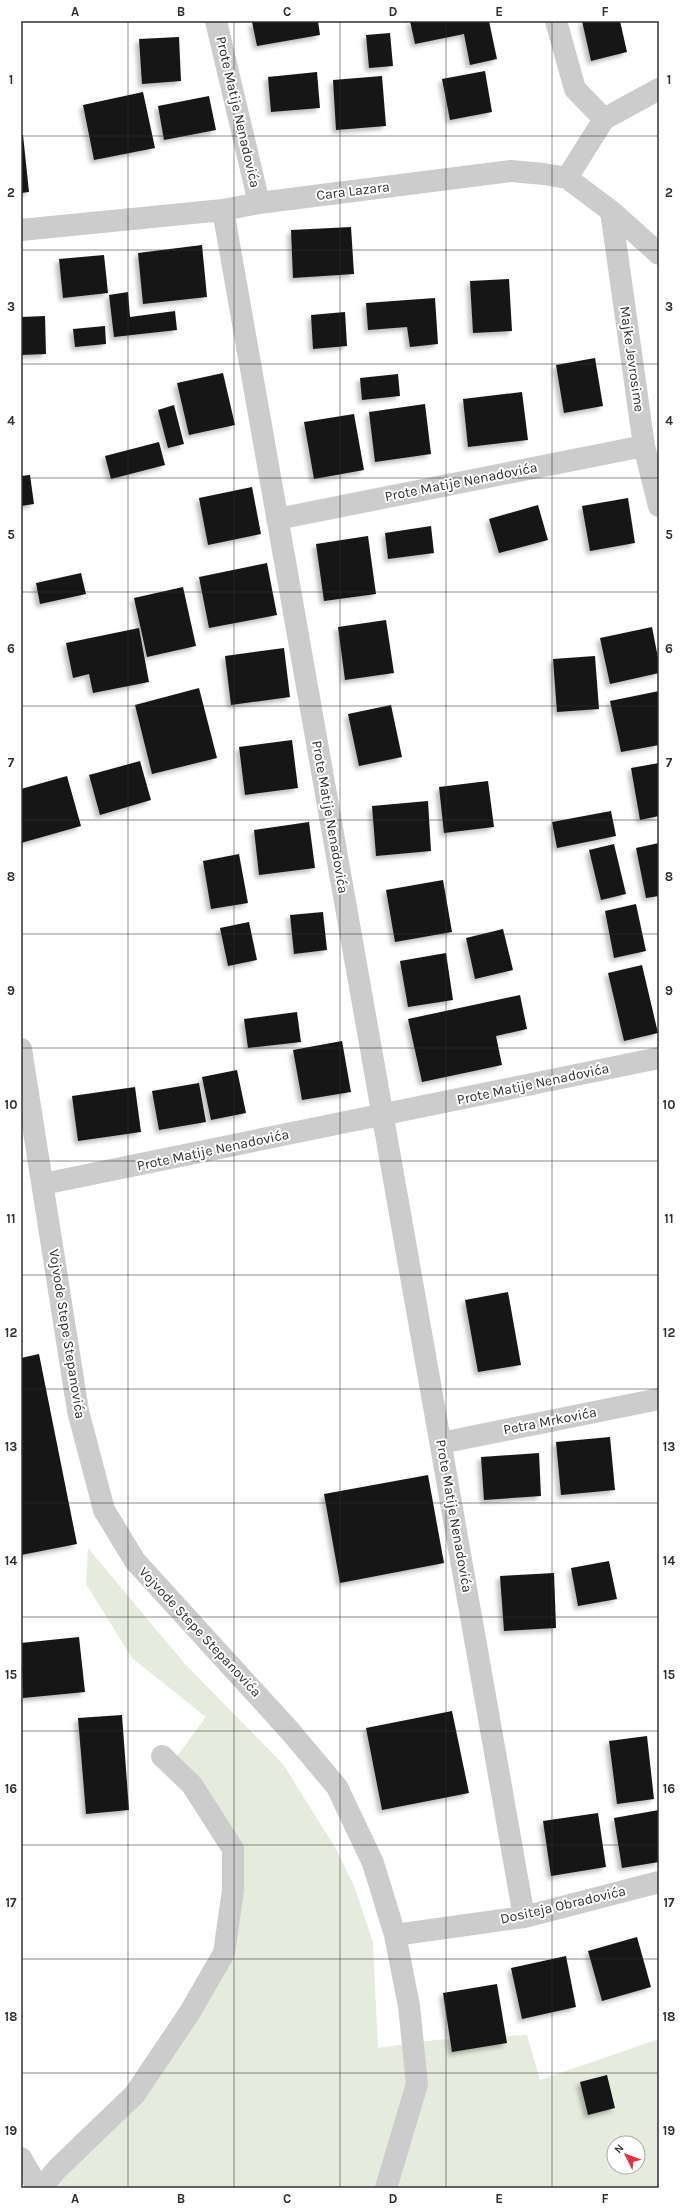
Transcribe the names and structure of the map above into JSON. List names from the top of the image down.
{
  "streets": {
    "street": [
      "Prote Matije Nenadovića",
      "Cara Lazara",
      "Majke Jevrosime",
      "Vojvode Stepe Stepanovića",
      "Petra Mrkovića",
      "Dositeja Obradovića"
    ]
  },
  "crossings": [
    ["Prote Matije Nenadovića", "Cara Lazara"],
    ["Prote Matije Nenadovića", "Majke Jevrosime"],
    ["Prote Matije Nenadovića", "Vojvode Stepe Stepanovića"],
    ["Prote Matije Nenadovića", "Petra Mrkovića"],
    ["Prote Matije Nenadovića", "Dositeja Obradovića"],
    ["Cara Lazara", "Majke Jevrosime"],
    ["Vojvode Stepe Stepanovića", "Dositeja Obradovića"]
  ],
  "north": "top left",
  "grid": {
    "columns": [
      "A",
      "B",
      "C",
      "D",
      "E",
      "F"
    ],
    "rows": [
      "1",
      "2",
      "3",
      "4",
      "5",
      "6",
      "7",
      "8",
      "9",
      "10",
      "11",
      "12",
      "13",
      "14",
      "15",
      "16",
      "17",
      "18",
      "19"
    ]
  }
}
